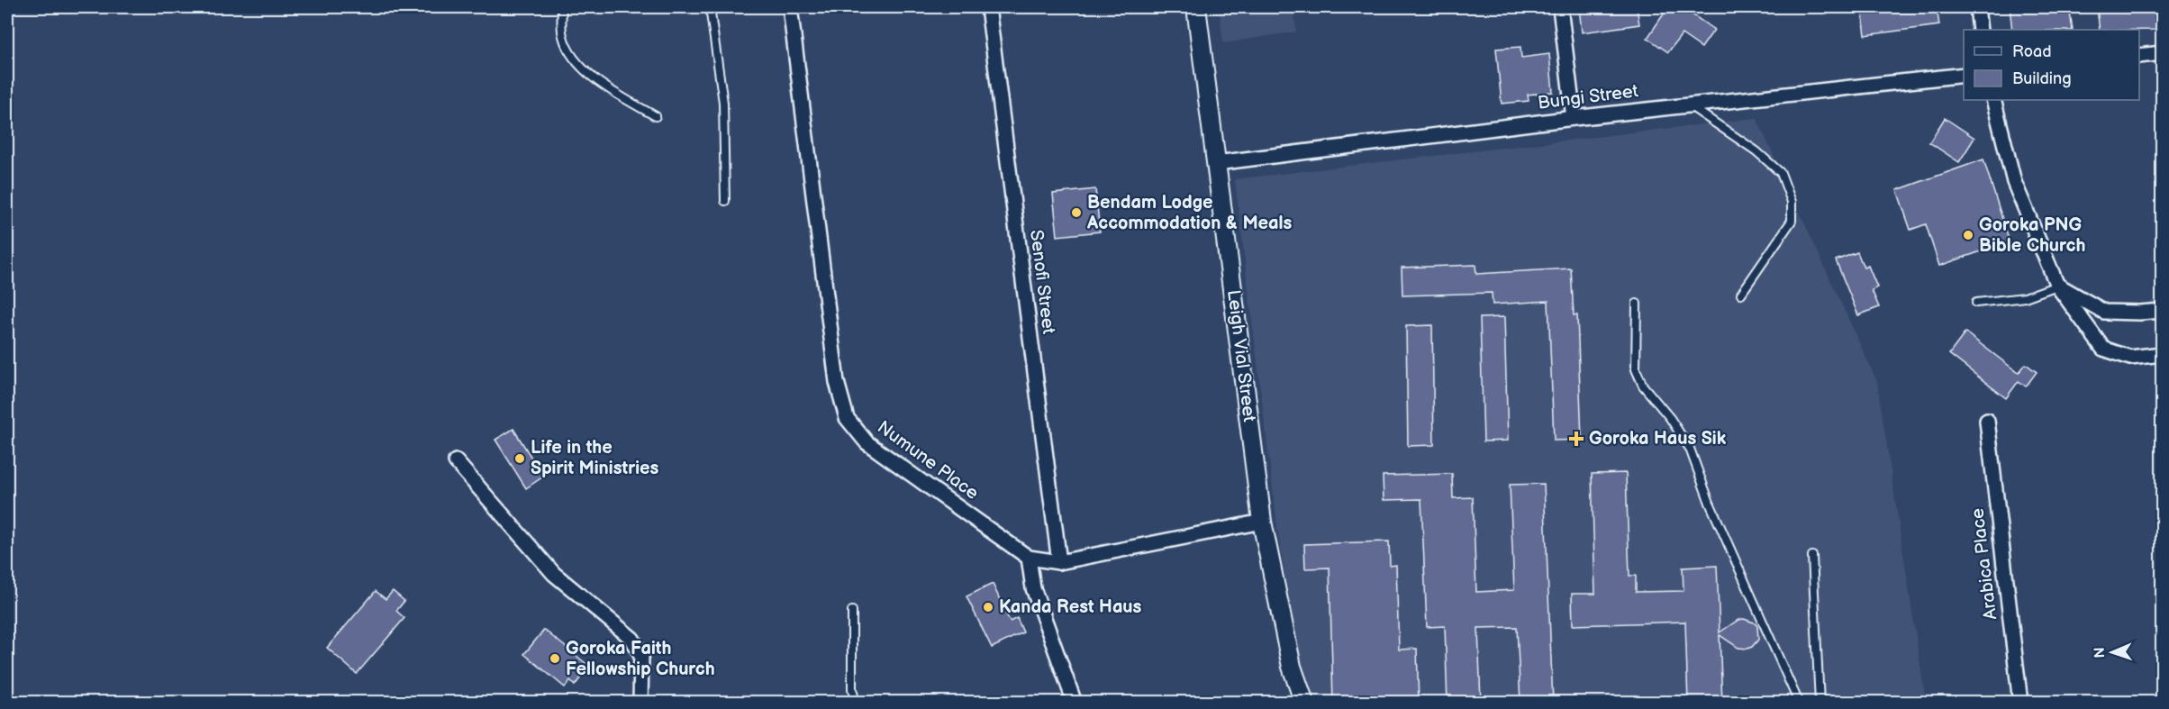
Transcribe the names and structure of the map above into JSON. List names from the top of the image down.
{
  "streets": {
    "street": [
      "Bungi Street",
      "Senofi Street",
      "Leigh Vial Street",
      "Numune Place",
      "Arabica Place"
    ]
  },
  "crossings": [
    ["Bungi Street", "Leigh Vial Street"],
    ["Senofi Street", "Numune Place"],
    ["Leigh Vial Street", "Numune Place"]
  ],
  "places": {
    "other": [
      "Bendam Lodge Accommodation & Meals",
      "Goroka PNG Bible Church",
      "Life in the Spirit Ministries",
      "Kanda Rest Haus",
      "Goroka Faith Fellowship Church"
    ],
    "health": ["Goroka Haus Sik"]
  },
  "legend": ["Road", "Building"],
  "north": "left"
}
